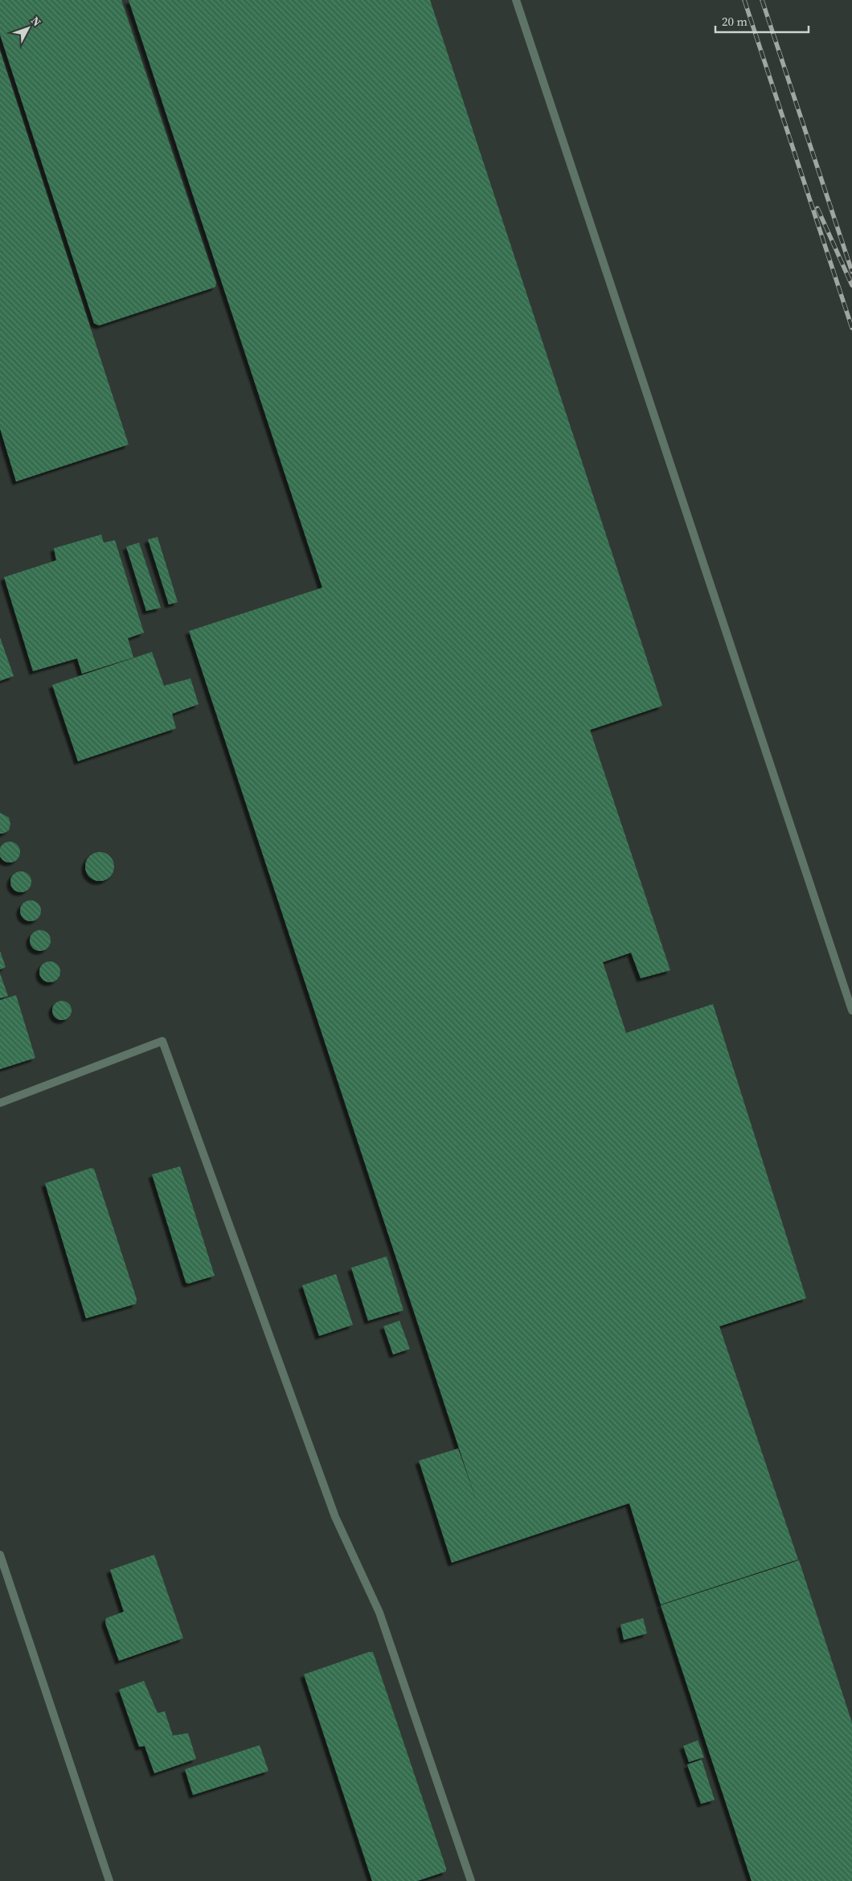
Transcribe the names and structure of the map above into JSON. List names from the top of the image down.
{
  "scale_bar": "20 m",
  "north": "top right"
}
